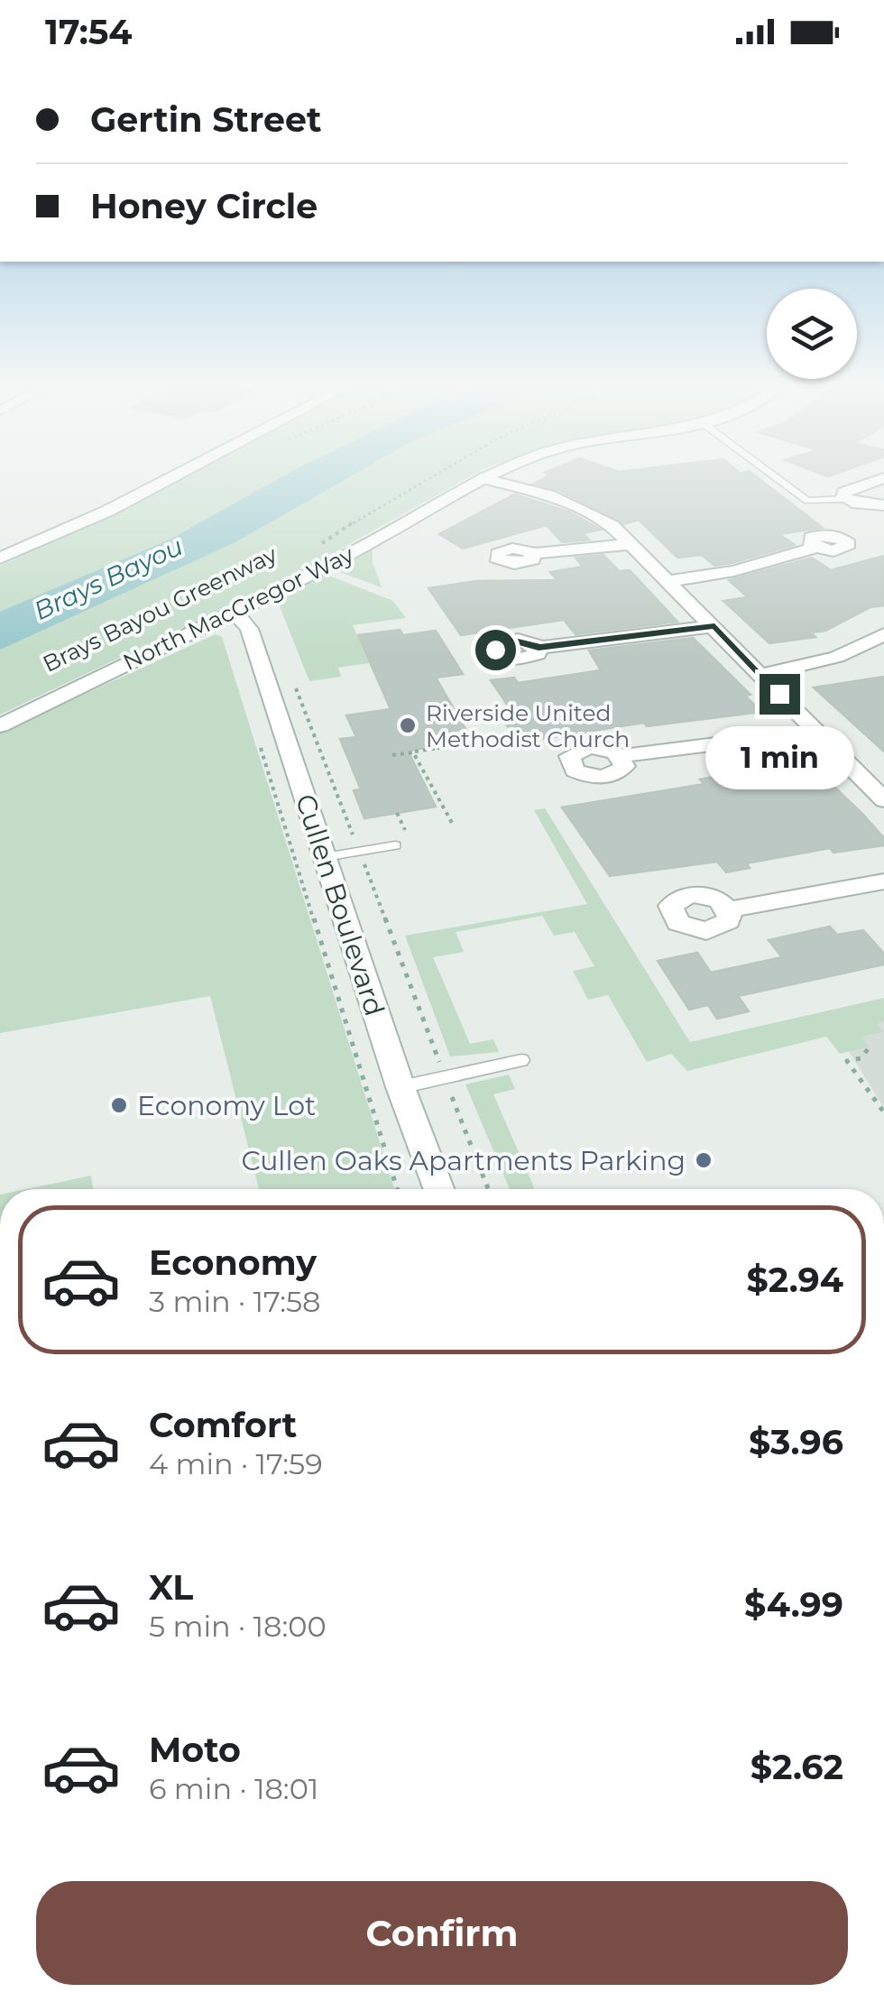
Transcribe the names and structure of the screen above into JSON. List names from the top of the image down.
{
  "streets": {
    "street": ["North MacGregor Way", "Cullen Boulevard"]
  },
  "crossings": [
    ["North MacGregor Way", "Cullen Boulevard"]
  ],
  "water": ["Brays Bayou"],
  "places": ["Riverside United Methodist Church", "Economy Lot", "Cullen Oaks Apartments Parking"],
  "page": {
    "status": "17:54",
    "banner": ["Gertin Street", "Honey Circle"],
    "bubble": "1 min",
    "list": [
      {
        "name": "Economy",
        "note": "3 min · 17:58",
        "value": "$2.94"
      },
      {
        "name": "Comfort",
        "note": "4 min · 17:59",
        "value": "$3.96"
      },
      {
        "name": "XL",
        "note": "5 min · 18:00",
        "value": "$4.99"
      },
      {
        "name": "Moto",
        "note": "6 min · 18:01",
        "value": "$2.62"
      }
    ],
    "buttons": "Confirm"
  }
}
